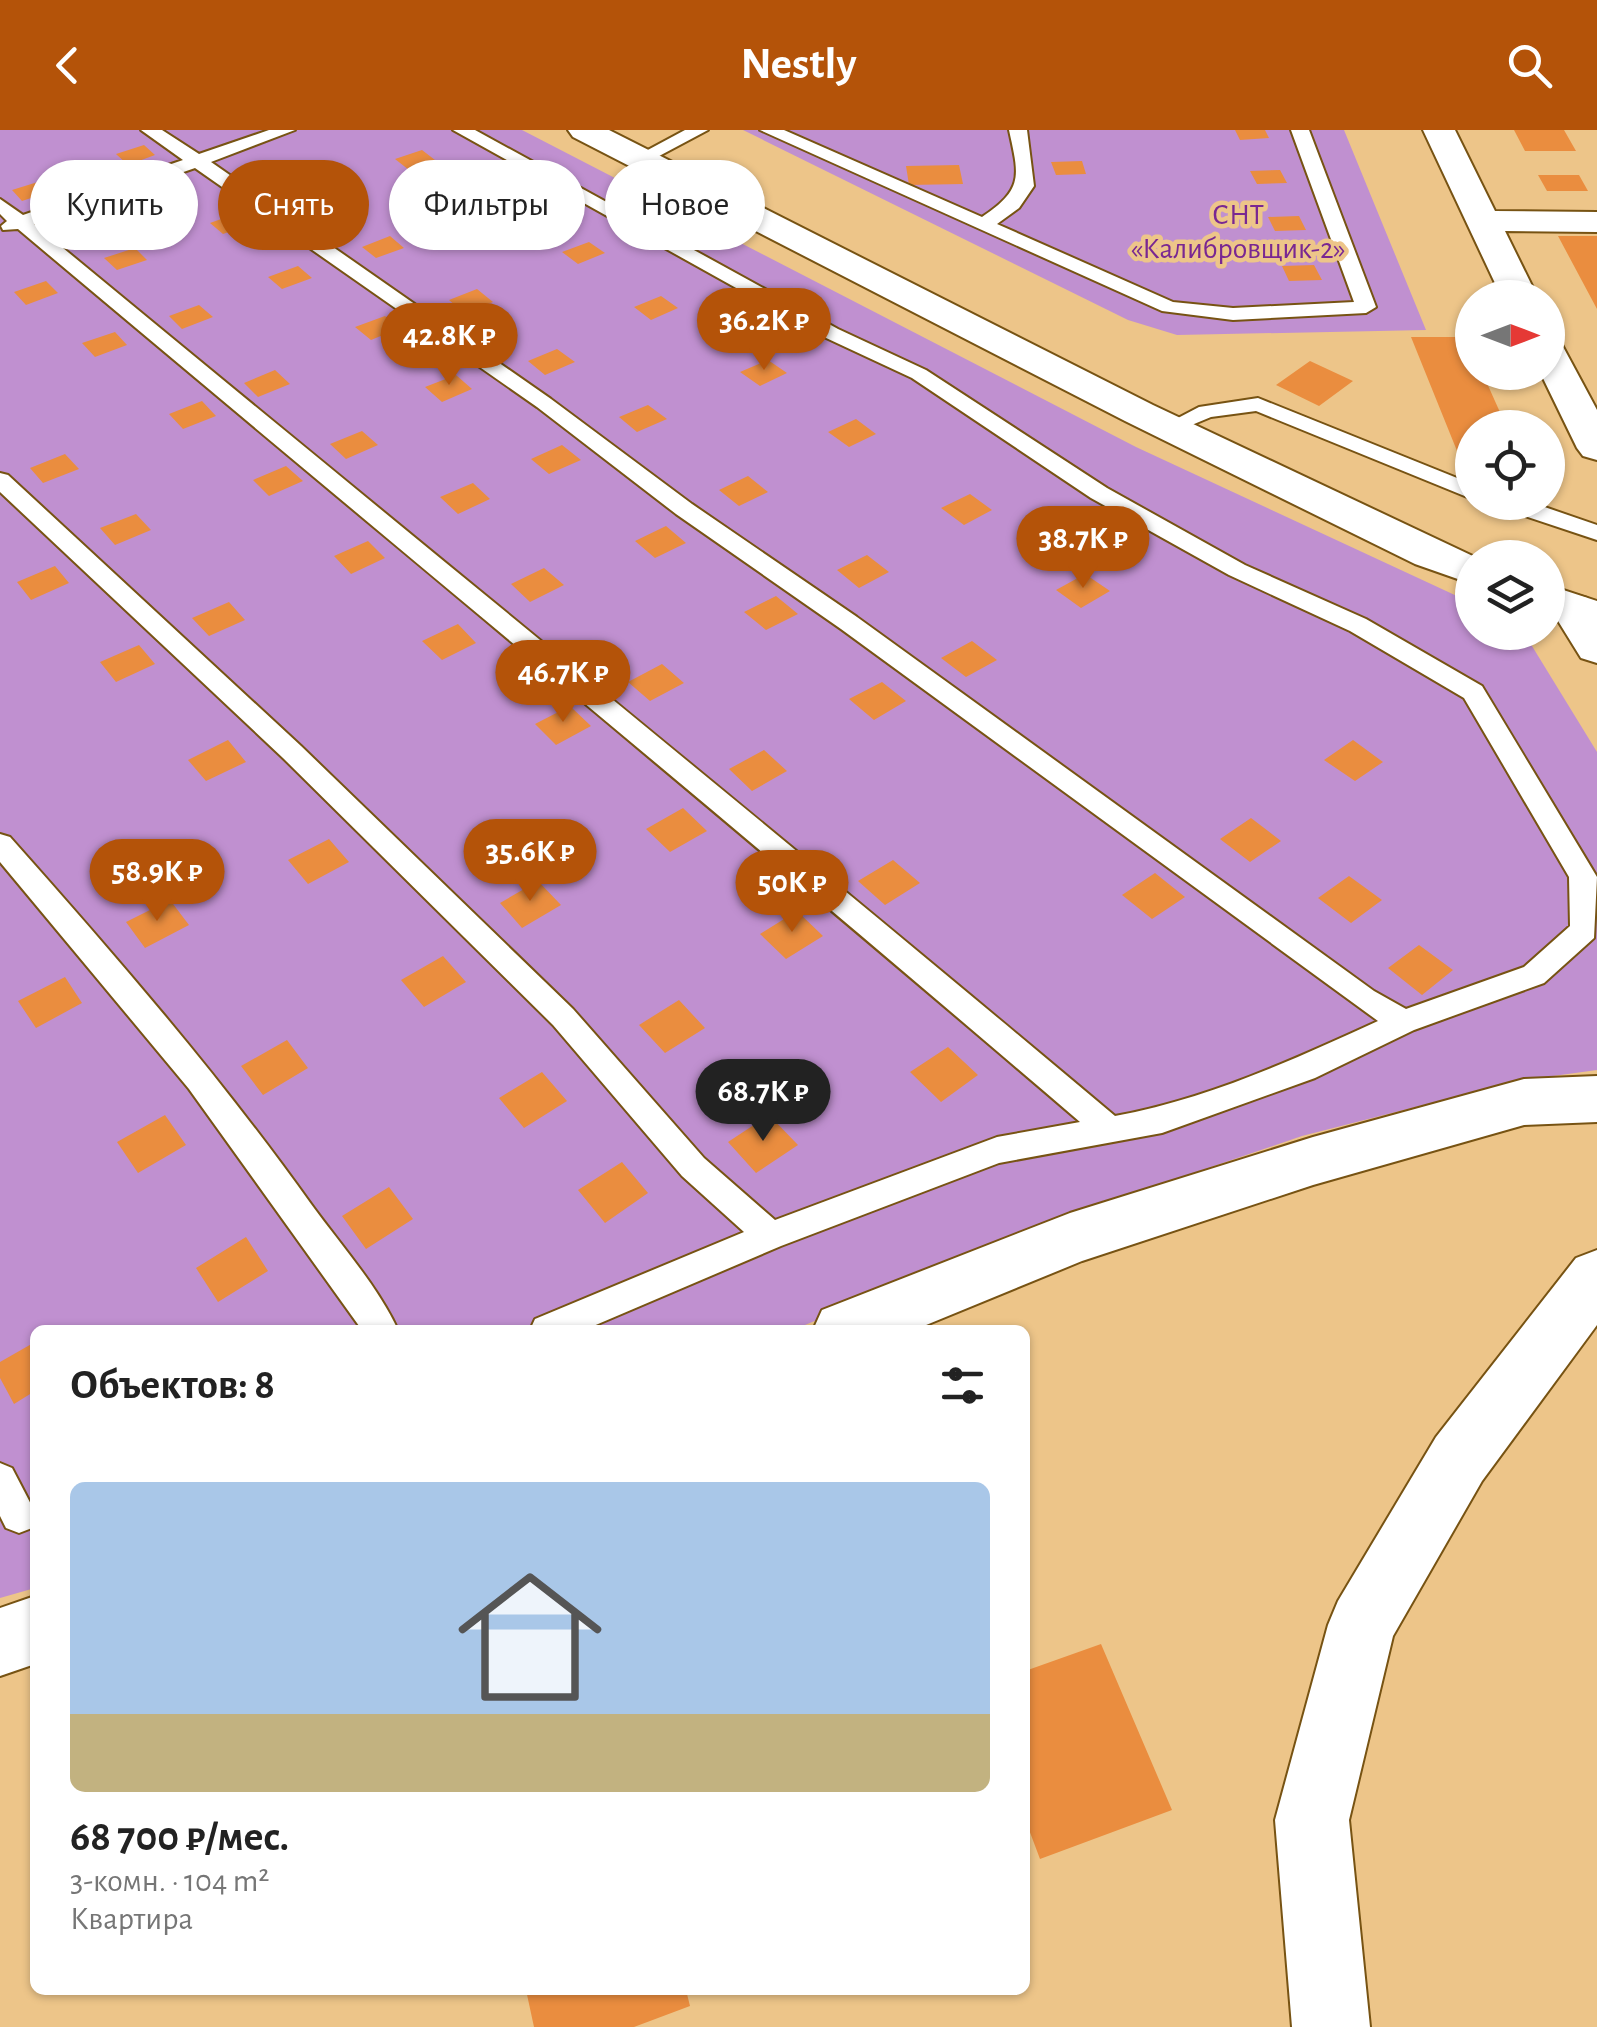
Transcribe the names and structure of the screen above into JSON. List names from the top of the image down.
{
  "parks": ["СНТ «Калибровщик-2»"],
  "north": "right",
  "page": {
    "header": "Nestly",
    "chip": [
      "Купить",
      "Снять",
      "Фильтры",
      "Новое"
    ],
    "price": [
      "36.2K ₽",
      "42.8K ₽",
      "38.7K ₽",
      "46.7K ₽",
      "35.6K ₽",
      "58.9K ₽",
      "50K ₽",
      "68.7K ₽"
    ],
    "heading": "Объектов: 8",
    "list": [
      {
        "name": "68 700 ₽/мес.",
        "note": "3-комн. · 104 m² · Квартира"
      }
    ]
  }
}
